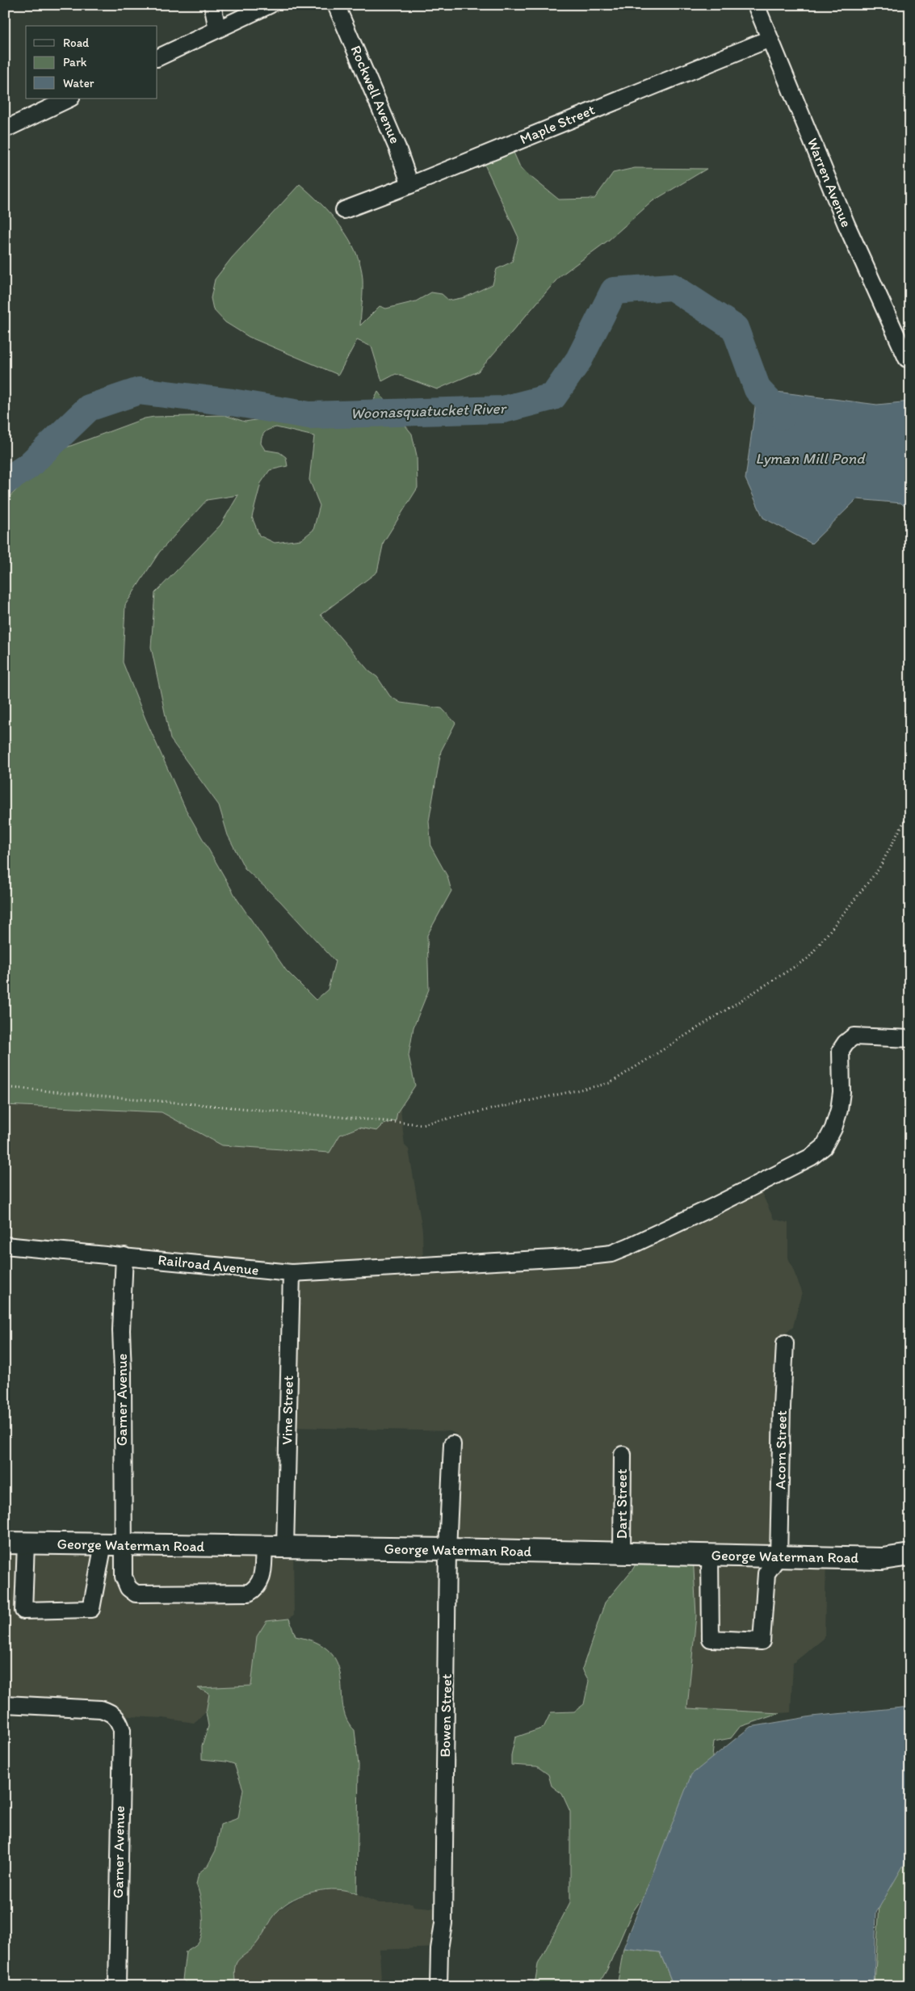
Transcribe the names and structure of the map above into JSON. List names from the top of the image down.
{
  "streets": {
    "main road": ["George Waterman Road"],
    "street": [
      "Rockwell Avenue",
      "Maple Street",
      "Warren Avenue",
      "Railroad Avenue",
      "Garner Avenue",
      "Vine Street",
      "Acorn Street",
      "Dart Street",
      "Bowen Street"
    ]
  },
  "crossings": [
    ["Rockwell Avenue", "Maple Street"],
    ["Maple Street", "Warren Avenue"],
    ["Railroad Avenue", "Garner Avenue"],
    ["Railroad Avenue", "Vine Street"],
    ["Garner Avenue", "George Waterman Road"],
    ["Vine Street", "George Waterman Road"],
    ["Acorn Street", "George Waterman Road"],
    ["Dart Street", "George Waterman Road"],
    ["George Waterman Road", "Bowen Street"]
  ],
  "water": ["Woonasquatucket River", "Lyman Mill Pond"],
  "legend": ["Road", "Park", "Water"]
}
